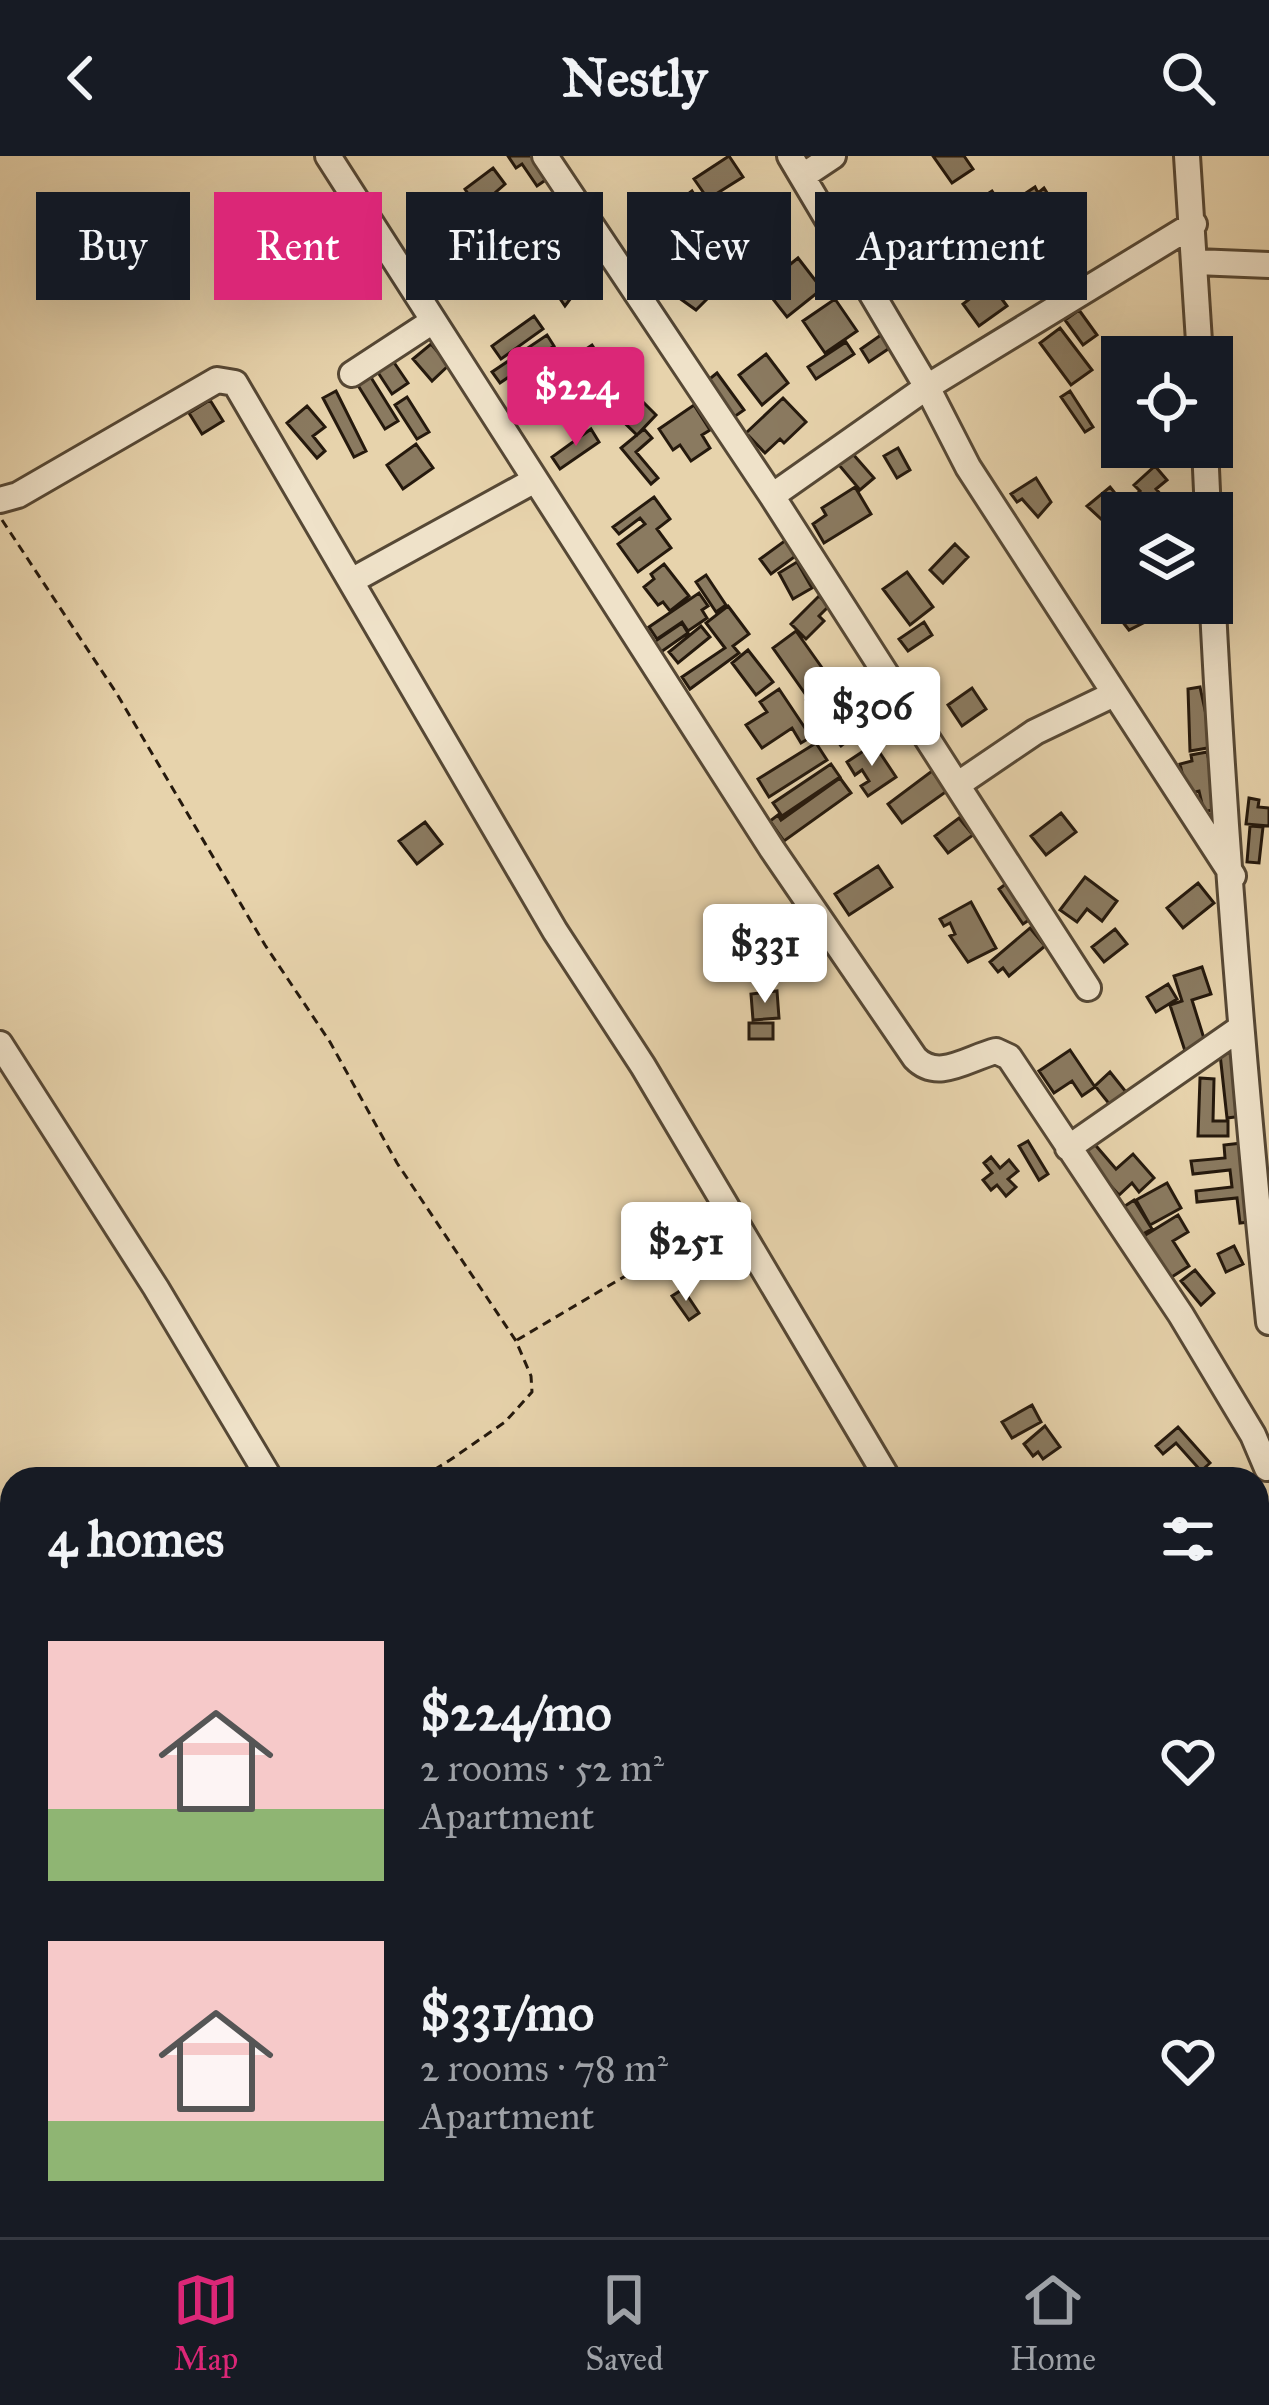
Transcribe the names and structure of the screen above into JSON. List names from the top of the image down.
{
  "page": {
    "header": "Nestly",
    "chip": [
      "Buy",
      "Rent",
      "Filters",
      "New",
      "Apartment"
    ],
    "price": [
      "$224",
      "$306",
      "$331",
      "$251"
    ],
    "heading": "4 homes",
    "list": [
      {
        "name": "$224/mo",
        "note": "2 rooms · 52 m² · Apartment"
      },
      {
        "name": "$331/mo",
        "note": "2 rooms · 78 m² · Apartment"
      }
    ],
    "tabs": ["Map", "Saved", "Home"]
  }
}
